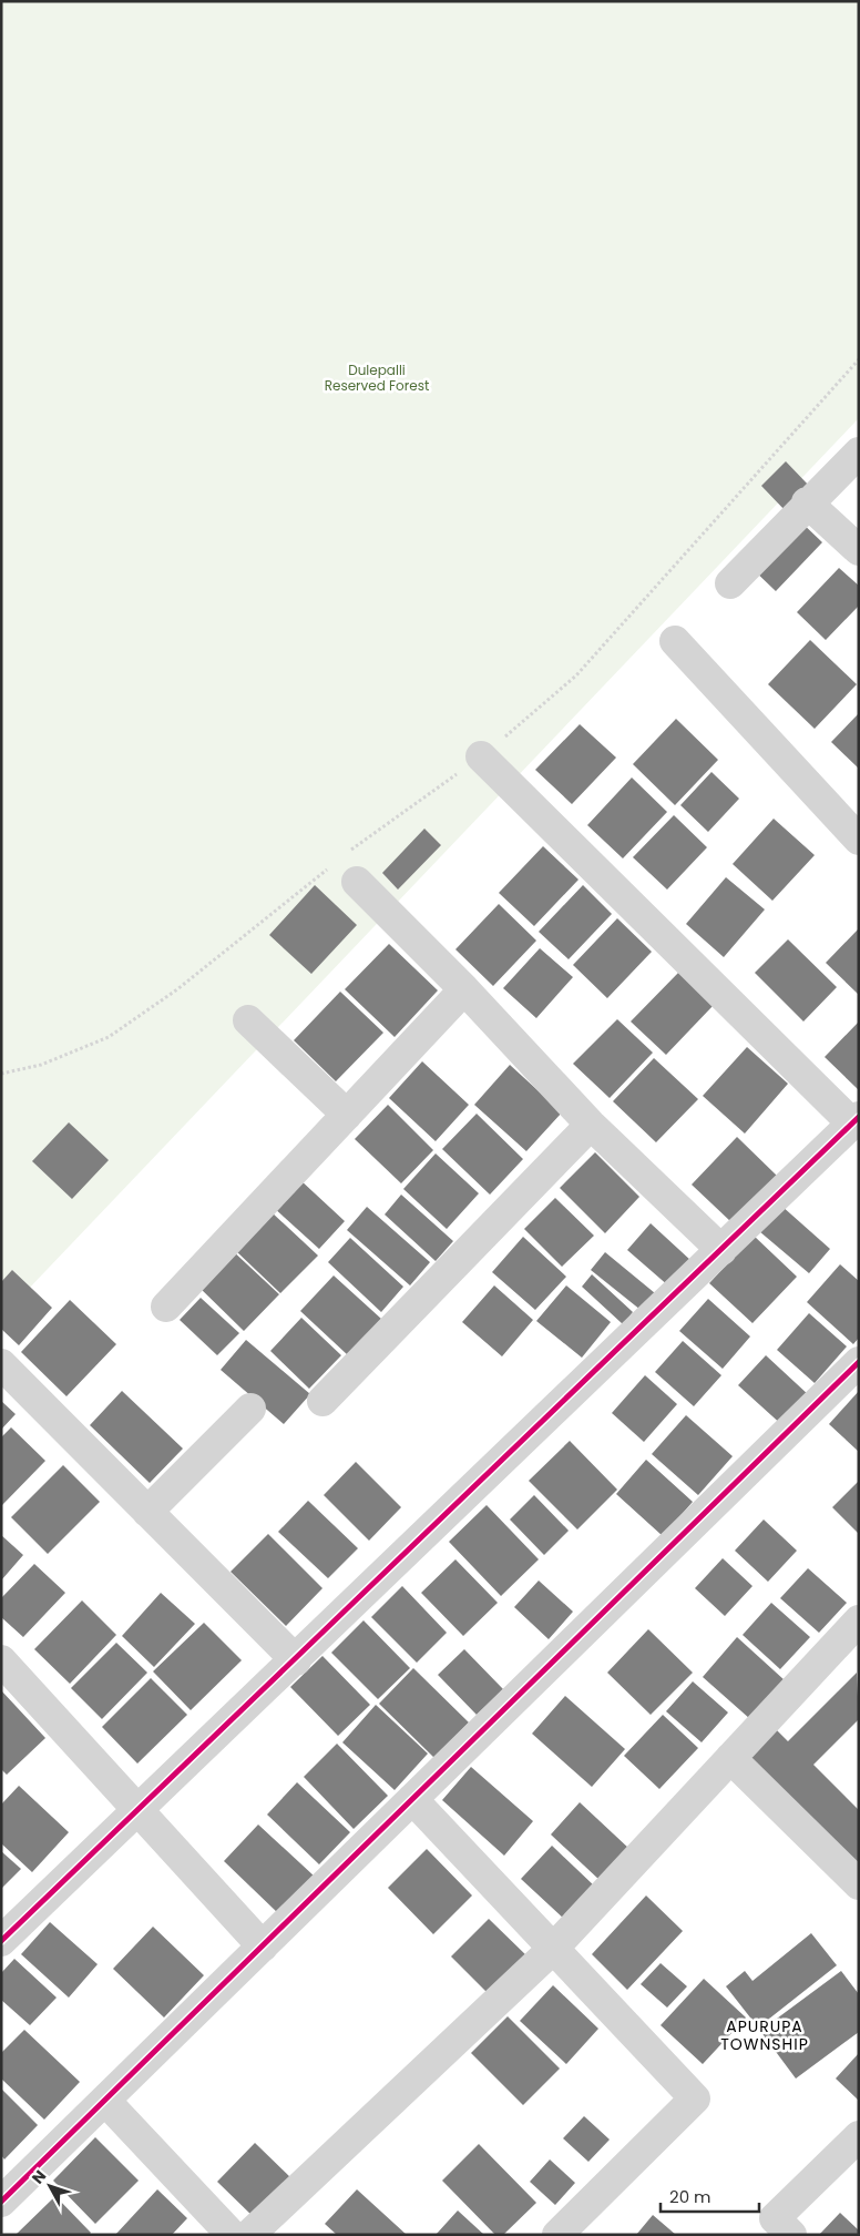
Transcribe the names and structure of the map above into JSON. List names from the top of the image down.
{
  "districts": ["APURUPA TOWNSHIP"],
  "parks": ["Dulepalli Reserved Forest"],
  "scale_bar": "20 m",
  "north": "top left"
}
